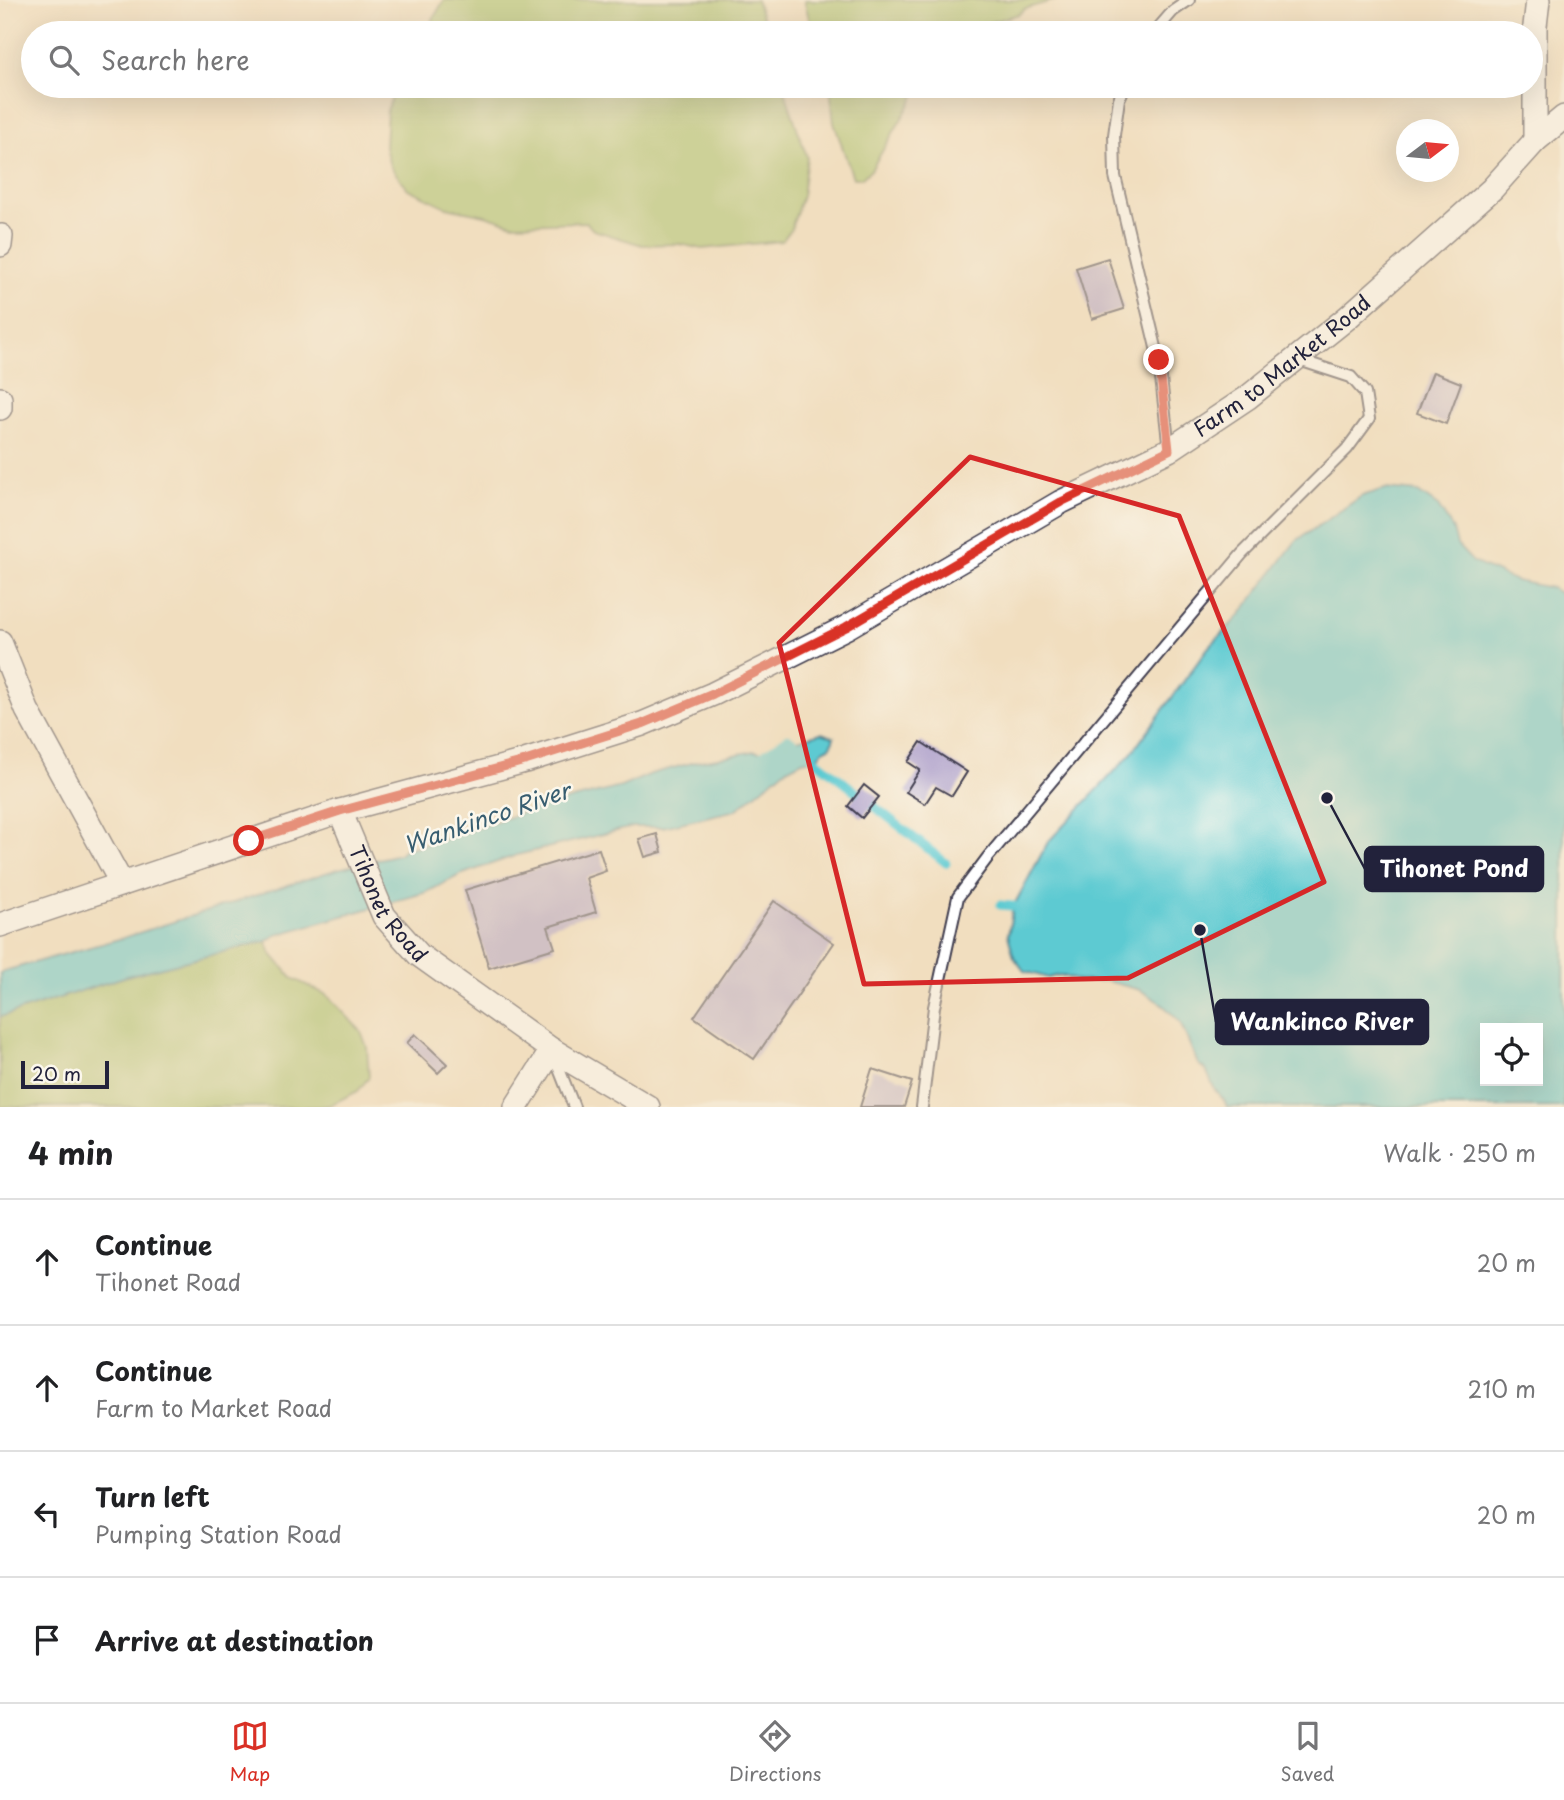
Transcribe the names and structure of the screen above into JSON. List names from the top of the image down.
{
  "streets": {
    "street": ["Farm to Market Road", "Tihonet Road"]
  },
  "crossings": [
    ["Farm to Market Road", "Tihonet Road"]
  ],
  "water": ["Wankinco River"],
  "places": ["Tihonet Pond", "Wankinco River"],
  "scale_bar": "20 m",
  "north": "right",
  "page": {
    "search": "Search here",
    "scale": "20 m",
    "heading": ["4 min", "Walk · 250 m"],
    "list": [
      ["Continue", "Tihonet Road", "20 m"],
      ["Continue", "Farm to Market Road", "210 m"],
      ["Turn left", "Pumping Station Road", "20 m"],
      "Arrive at destination"
    ],
    "nav": ["Map", "Directions", "Saved"]
  }
}
